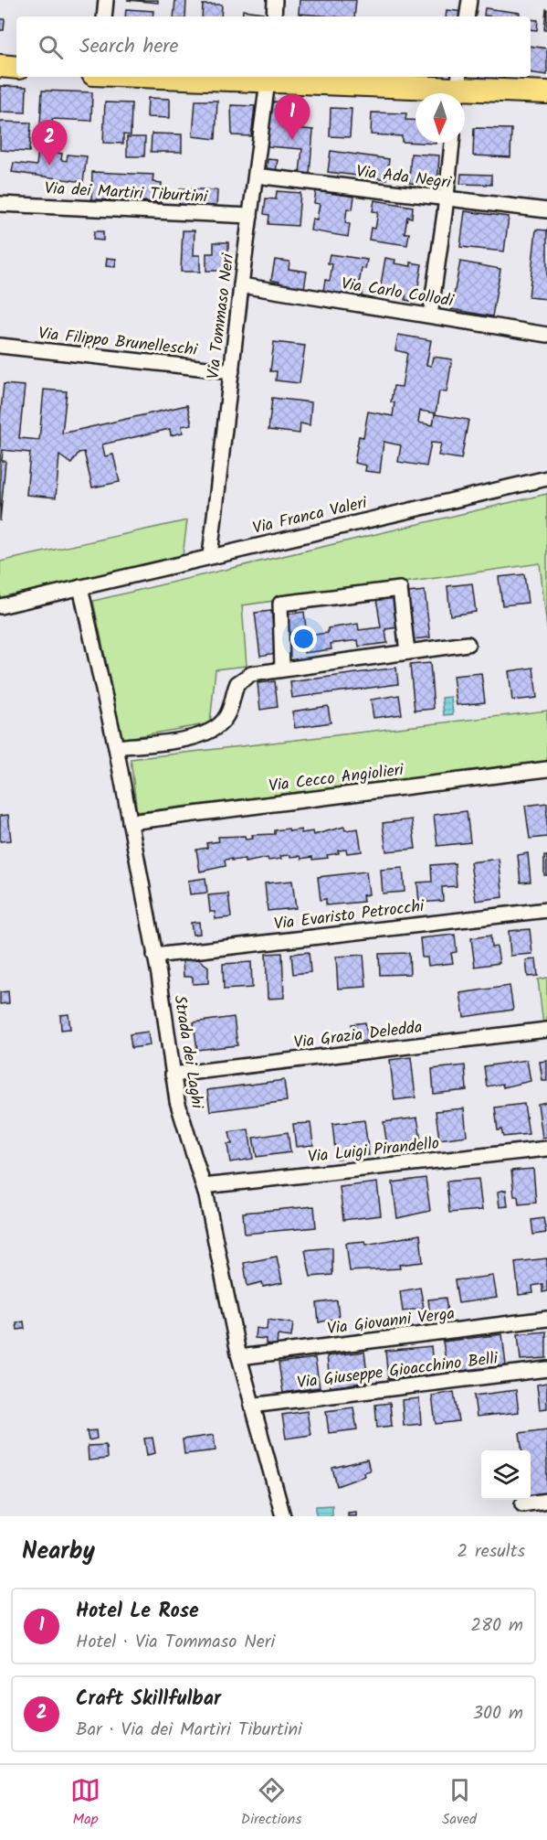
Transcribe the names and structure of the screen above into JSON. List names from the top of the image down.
{
  "streets": {
    "street": [
      "Via Ada Negri",
      "Via dei Martiri Tiburtini",
      "Via Carlo Collodi",
      "Via Tommaso Neri",
      "Via Filippo Brunelleschi",
      "Via Franca Valeri",
      "Via Cecco Angiolieri",
      "Via Evaristo Petrocchi",
      "Via Grazia Deledda",
      "Strada dei Laghi",
      "Via Luigi Pirandello",
      "Via Giovanni Verga",
      "Via Giuseppe Gioacchino Belli"
    ]
  },
  "crossings": [
    ["Via Ada Negri", "Via Tommaso Neri"],
    ["Via dei Martiri Tiburtini", "Via Tommaso Neri"],
    ["Via Carlo Collodi", "Via Tommaso Neri"],
    ["Via Tommaso Neri", "Via Filippo Brunelleschi"],
    ["Via Tommaso Neri", "Via Franca Valeri"],
    ["Via Franca Valeri", "Strada dei Laghi"],
    ["Via Cecco Angiolieri", "Strada dei Laghi"],
    ["Via Evaristo Petrocchi", "Strada dei Laghi"],
    ["Via Grazia Deledda", "Strada dei Laghi"],
    ["Strada dei Laghi", "Via Luigi Pirandello"],
    ["Strada dei Laghi", "Via Giovanni Verga"],
    ["Strada dei Laghi", "Via Giuseppe Gioacchino Belli"]
  ],
  "north": "bottom",
  "page": {
    "search": "Search here",
    "pins": ["1", "2"],
    "heading": ["Nearby", "2 results"],
    "list": [
      {
        "mark": "1",
        "name": "Hotel Le Rose",
        "note": "Hotel · Via Tommaso Neri",
        "value": "280 m"
      },
      {
        "mark": "2",
        "name": "Craft Skillfulbar",
        "note": "Bar · Via dei Martiri Tiburtini",
        "value": "300 m"
      }
    ],
    "nav": ["Map", "Directions", "Saved"]
  }
}
